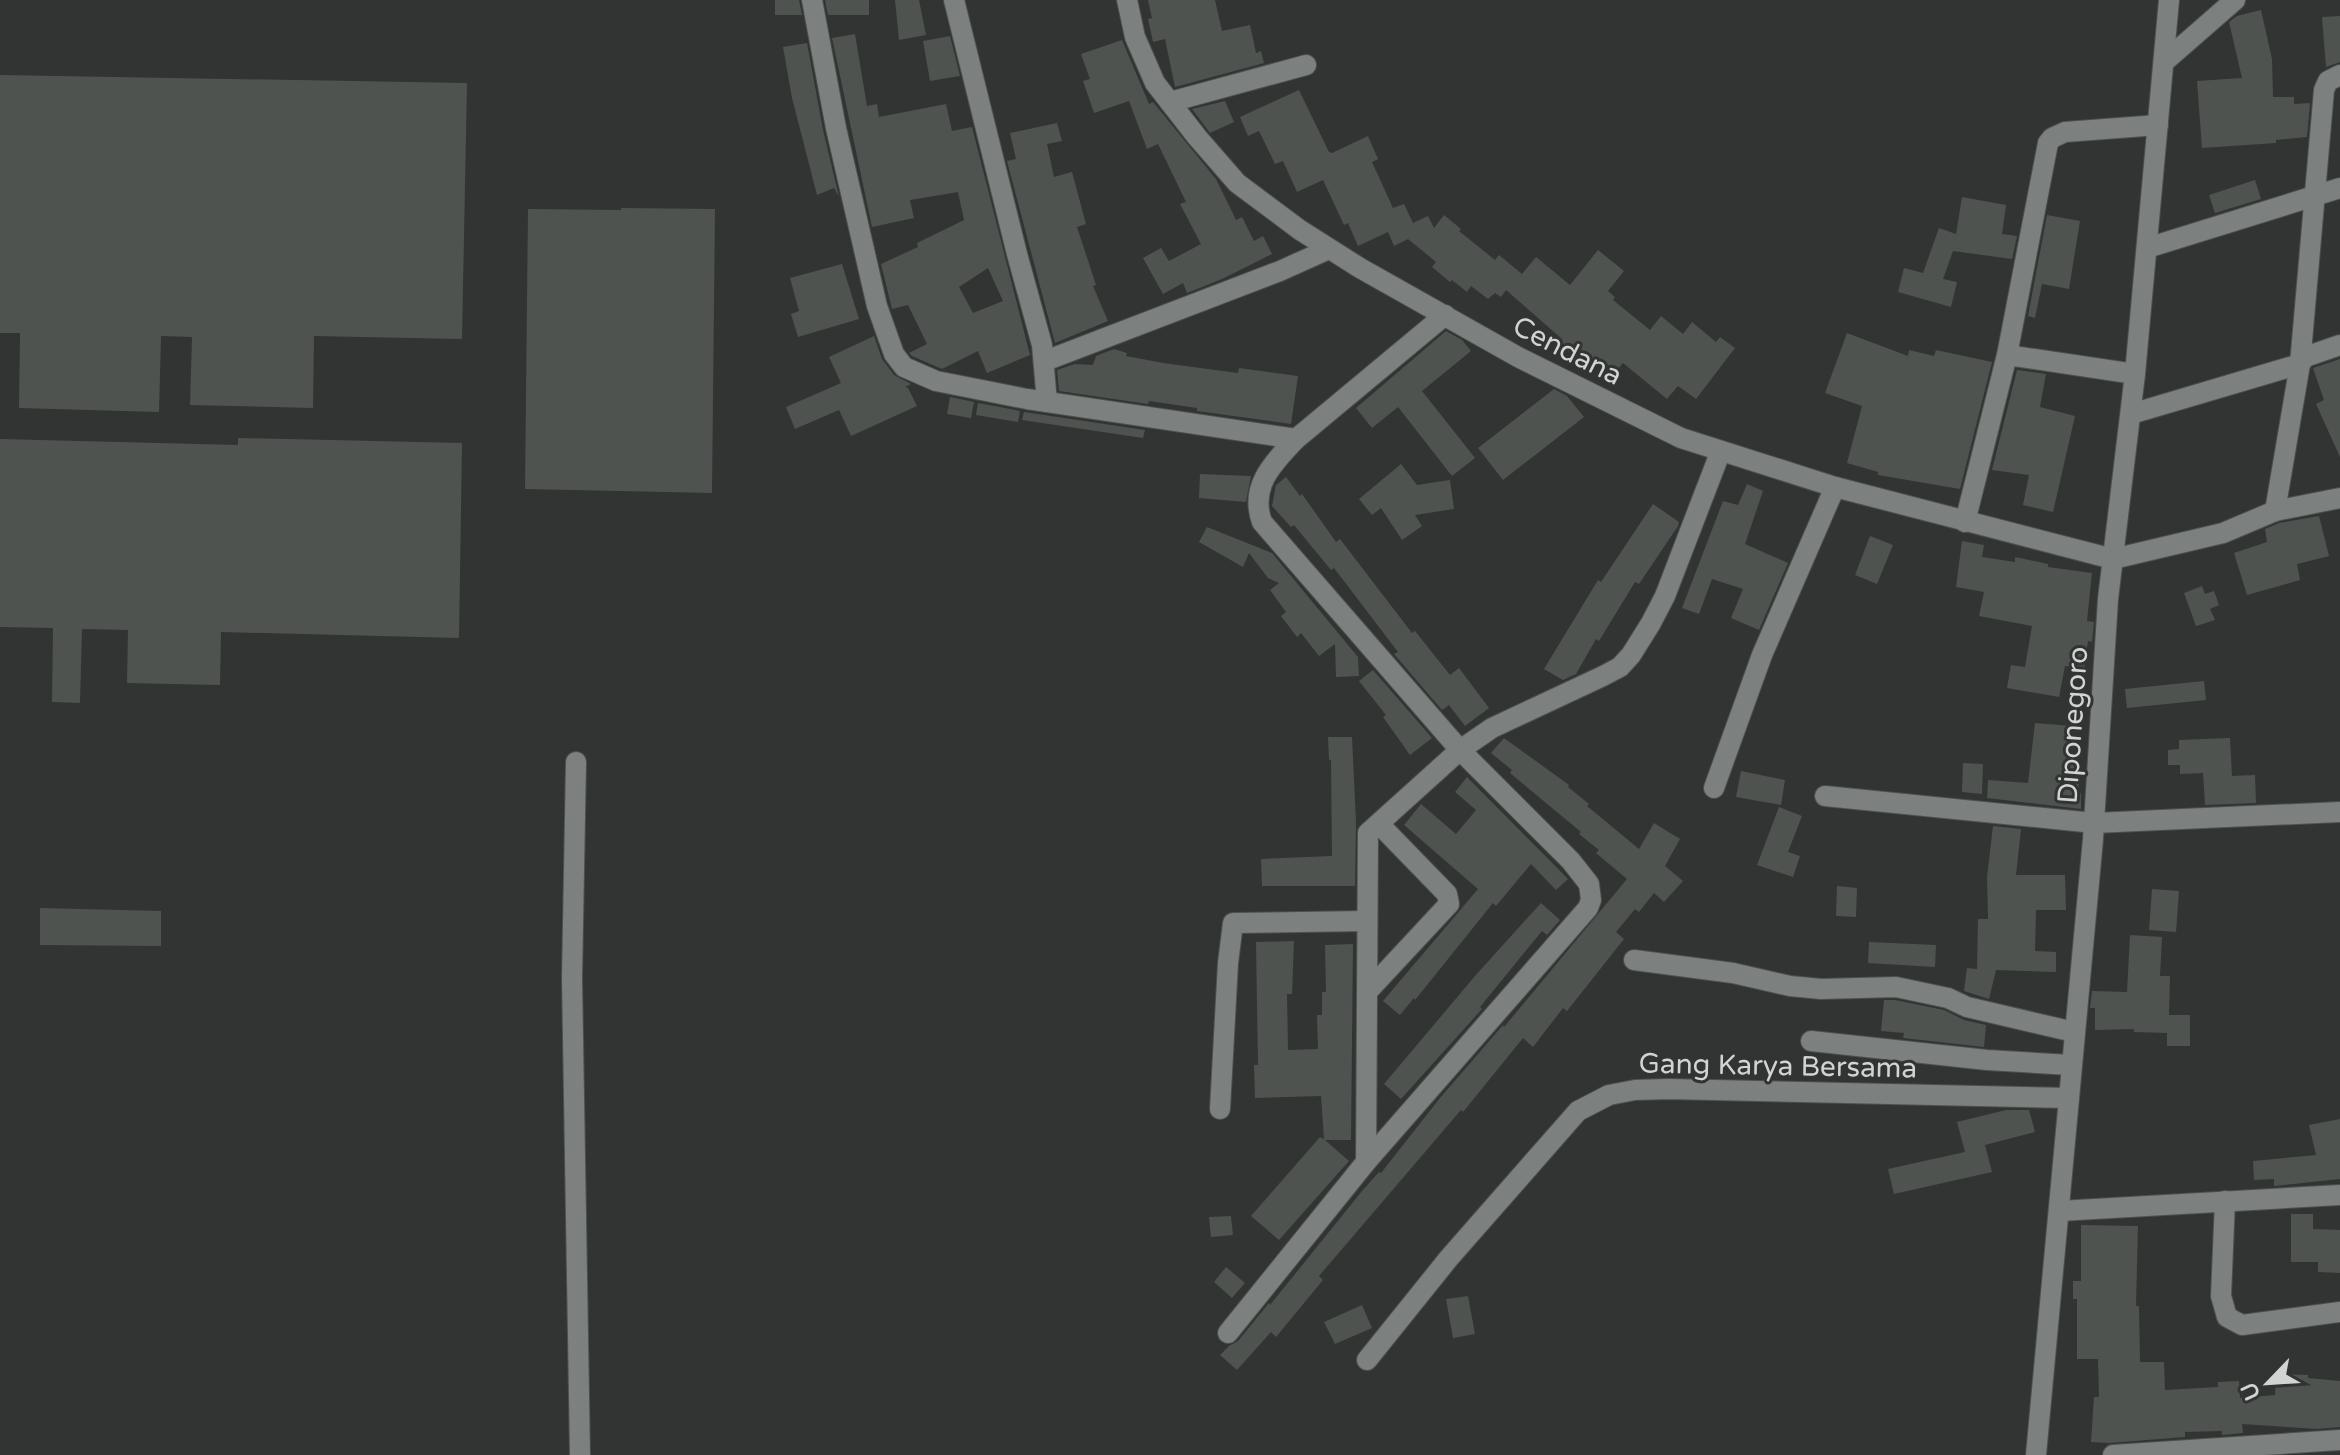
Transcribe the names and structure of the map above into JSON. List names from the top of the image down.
{
  "streets": {
    "street": ["Cendana", "Diponegoro", "Gang Karya Bersama"]
  },
  "crossings": [
    ["Cendana", "Diponegoro"],
    ["Diponegoro", "Gang Karya Bersama"]
  ],
  "north": "bottom left"
}
